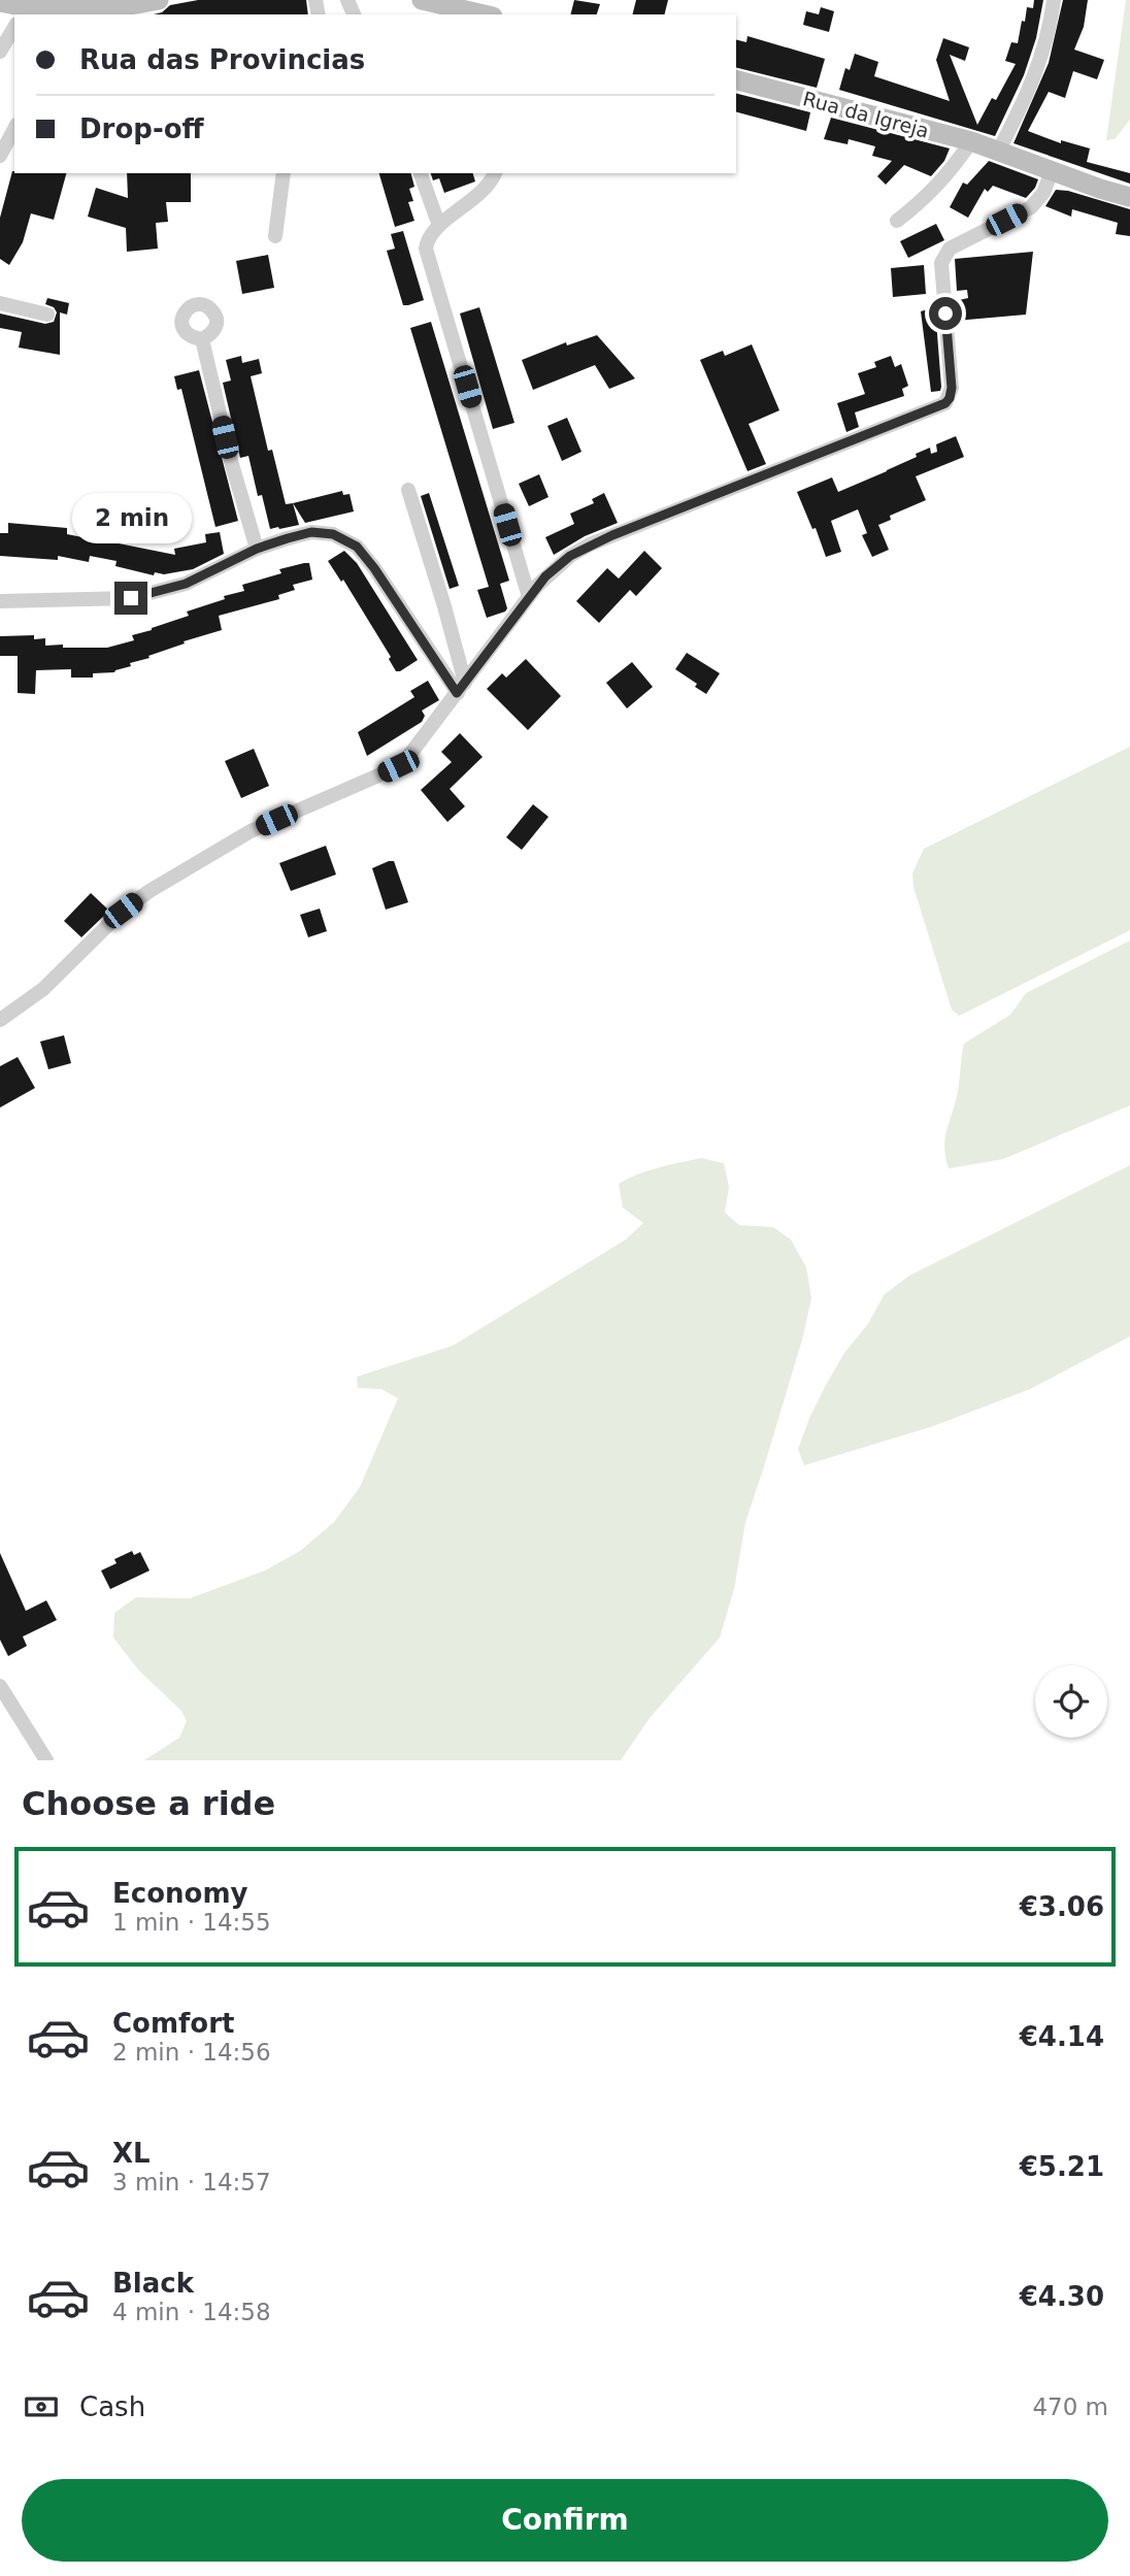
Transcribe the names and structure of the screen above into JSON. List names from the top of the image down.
{
  "streets": {
    "street": ["Rua da Igreja"]
  },
  "page": {
    "banner": ["Rua das Provincias", "Drop-off"],
    "bubble": "2 min",
    "heading": "Choose a ride",
    "list": [
      {
        "name": "Economy",
        "note": "1 min · 14:55",
        "value": "€3.06"
      },
      {
        "name": "Comfort",
        "note": "2 min · 14:56",
        "value": "€4.14"
      },
      {
        "name": "XL",
        "note": "3 min · 14:57",
        "value": "€5.21"
      },
      {
        "name": "Black",
        "note": "4 min · 14:58",
        "value": "€4.30"
      }
    ],
    "pay": ["Cash", "470 m"],
    "buttons": "Confirm"
  }
}
